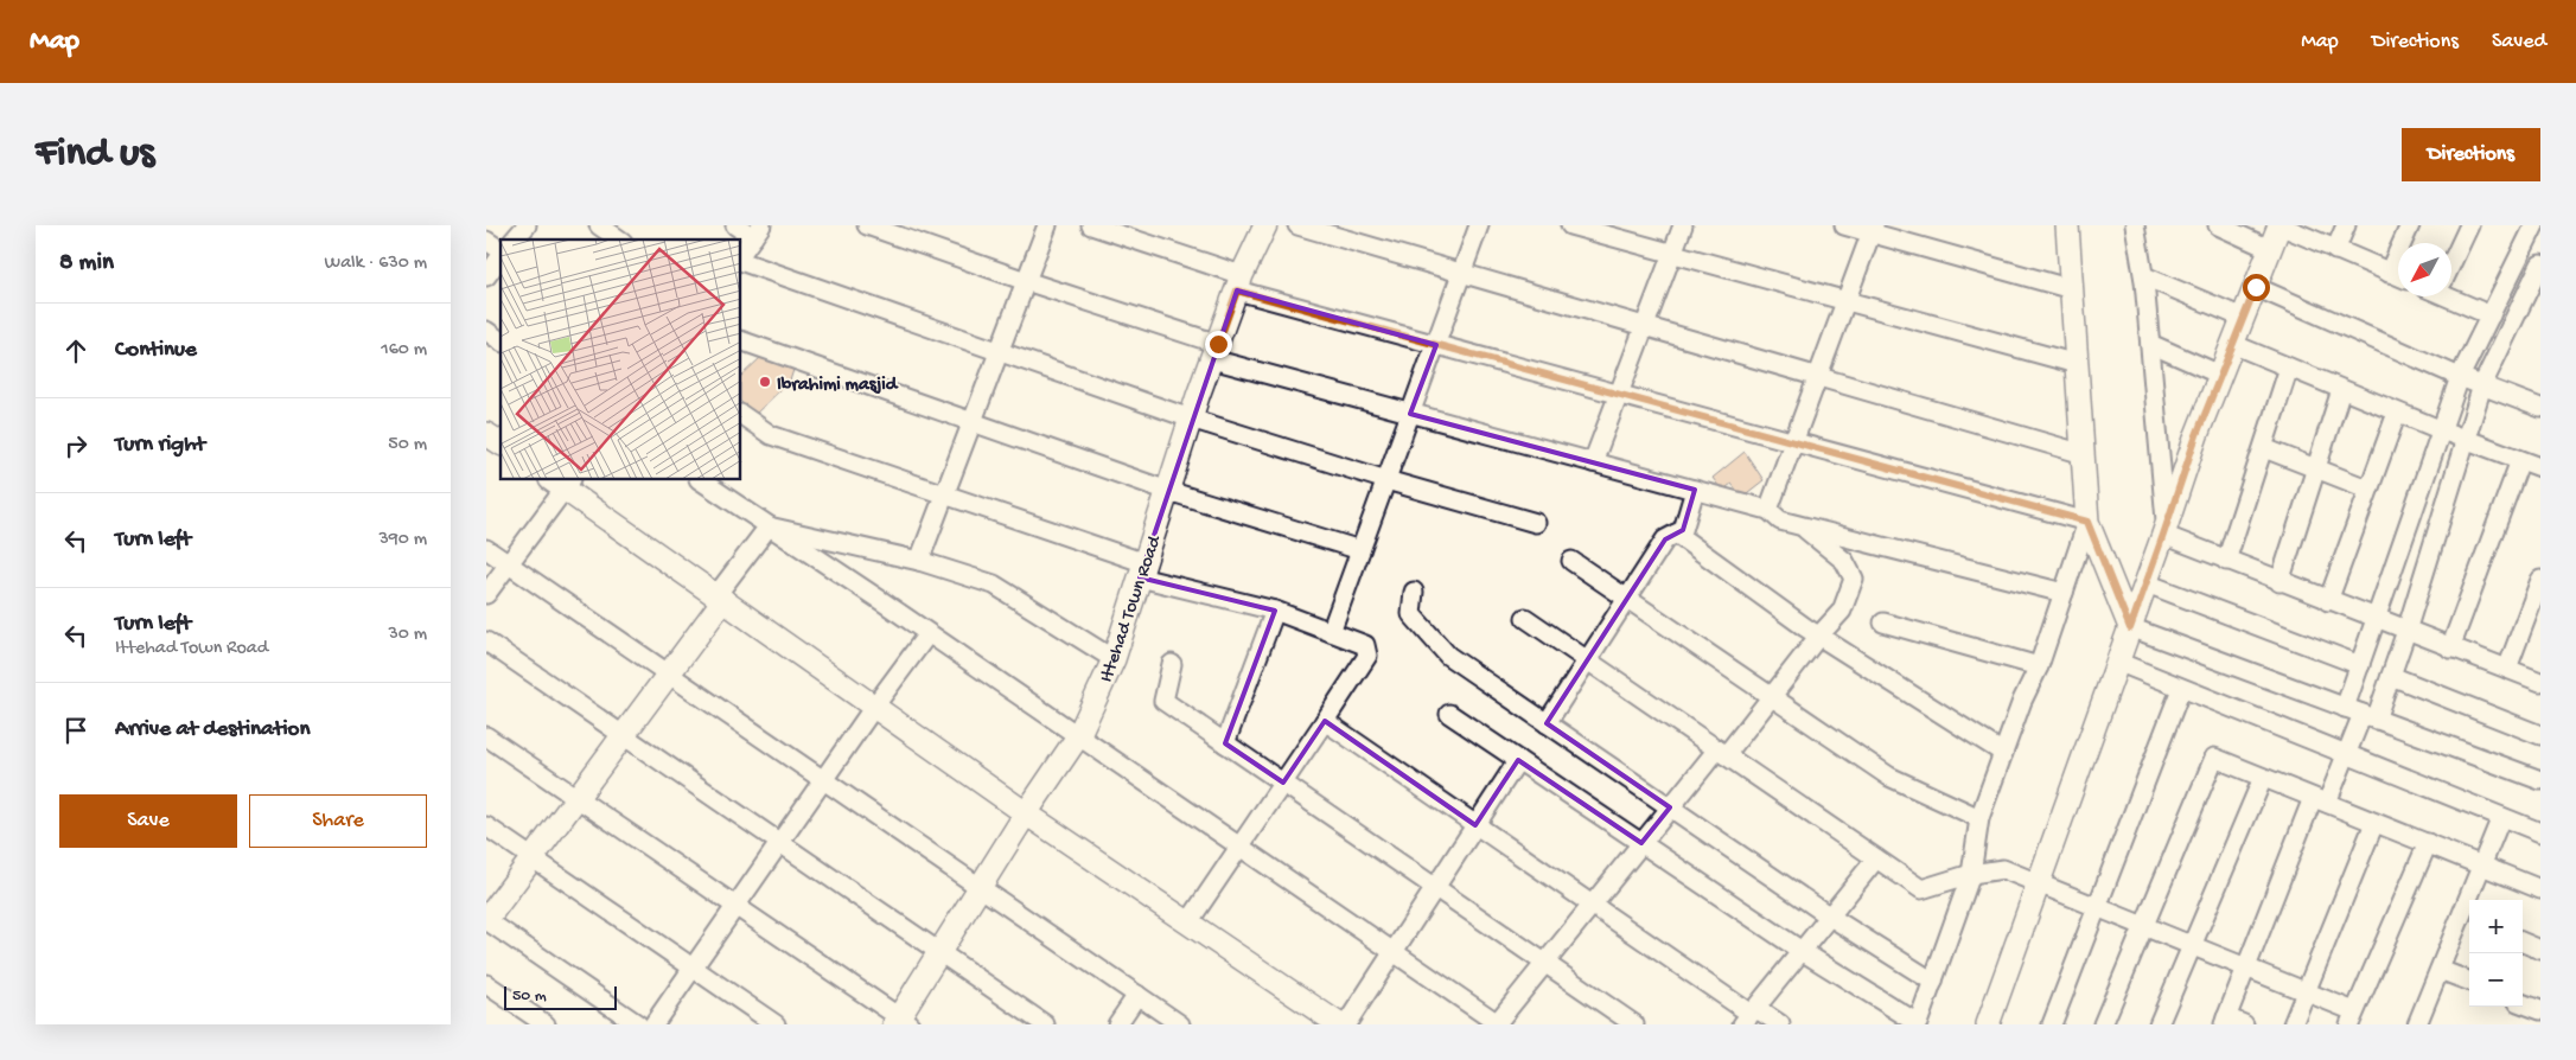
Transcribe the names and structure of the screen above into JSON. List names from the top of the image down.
{
  "streets": {
    "street": ["Ittehad Town Road"]
  },
  "places": ["Ibrahimi masjid"],
  "scale_bar": "50 m",
  "north": "bottom left",
  "page": {
    "header": "Map",
    "nav": ["Map", "Directions", "Saved"],
    "buttons": [
      "Directions",
      ["Save", "Share"]
    ],
    "title": "Find us",
    "heading": ["8 min", "Walk · 630 m"],
    "list": [
      ["Continue", "160 m"],
      ["Turn right", "50 m"],
      ["Turn left", "390 m"],
      ["Turn left", "Ittehad Town Road", "30 m"],
      "Arrive at destination"
    ],
    "map_buttons": ["+", "−"],
    "scale": "50 m"
  }
}
